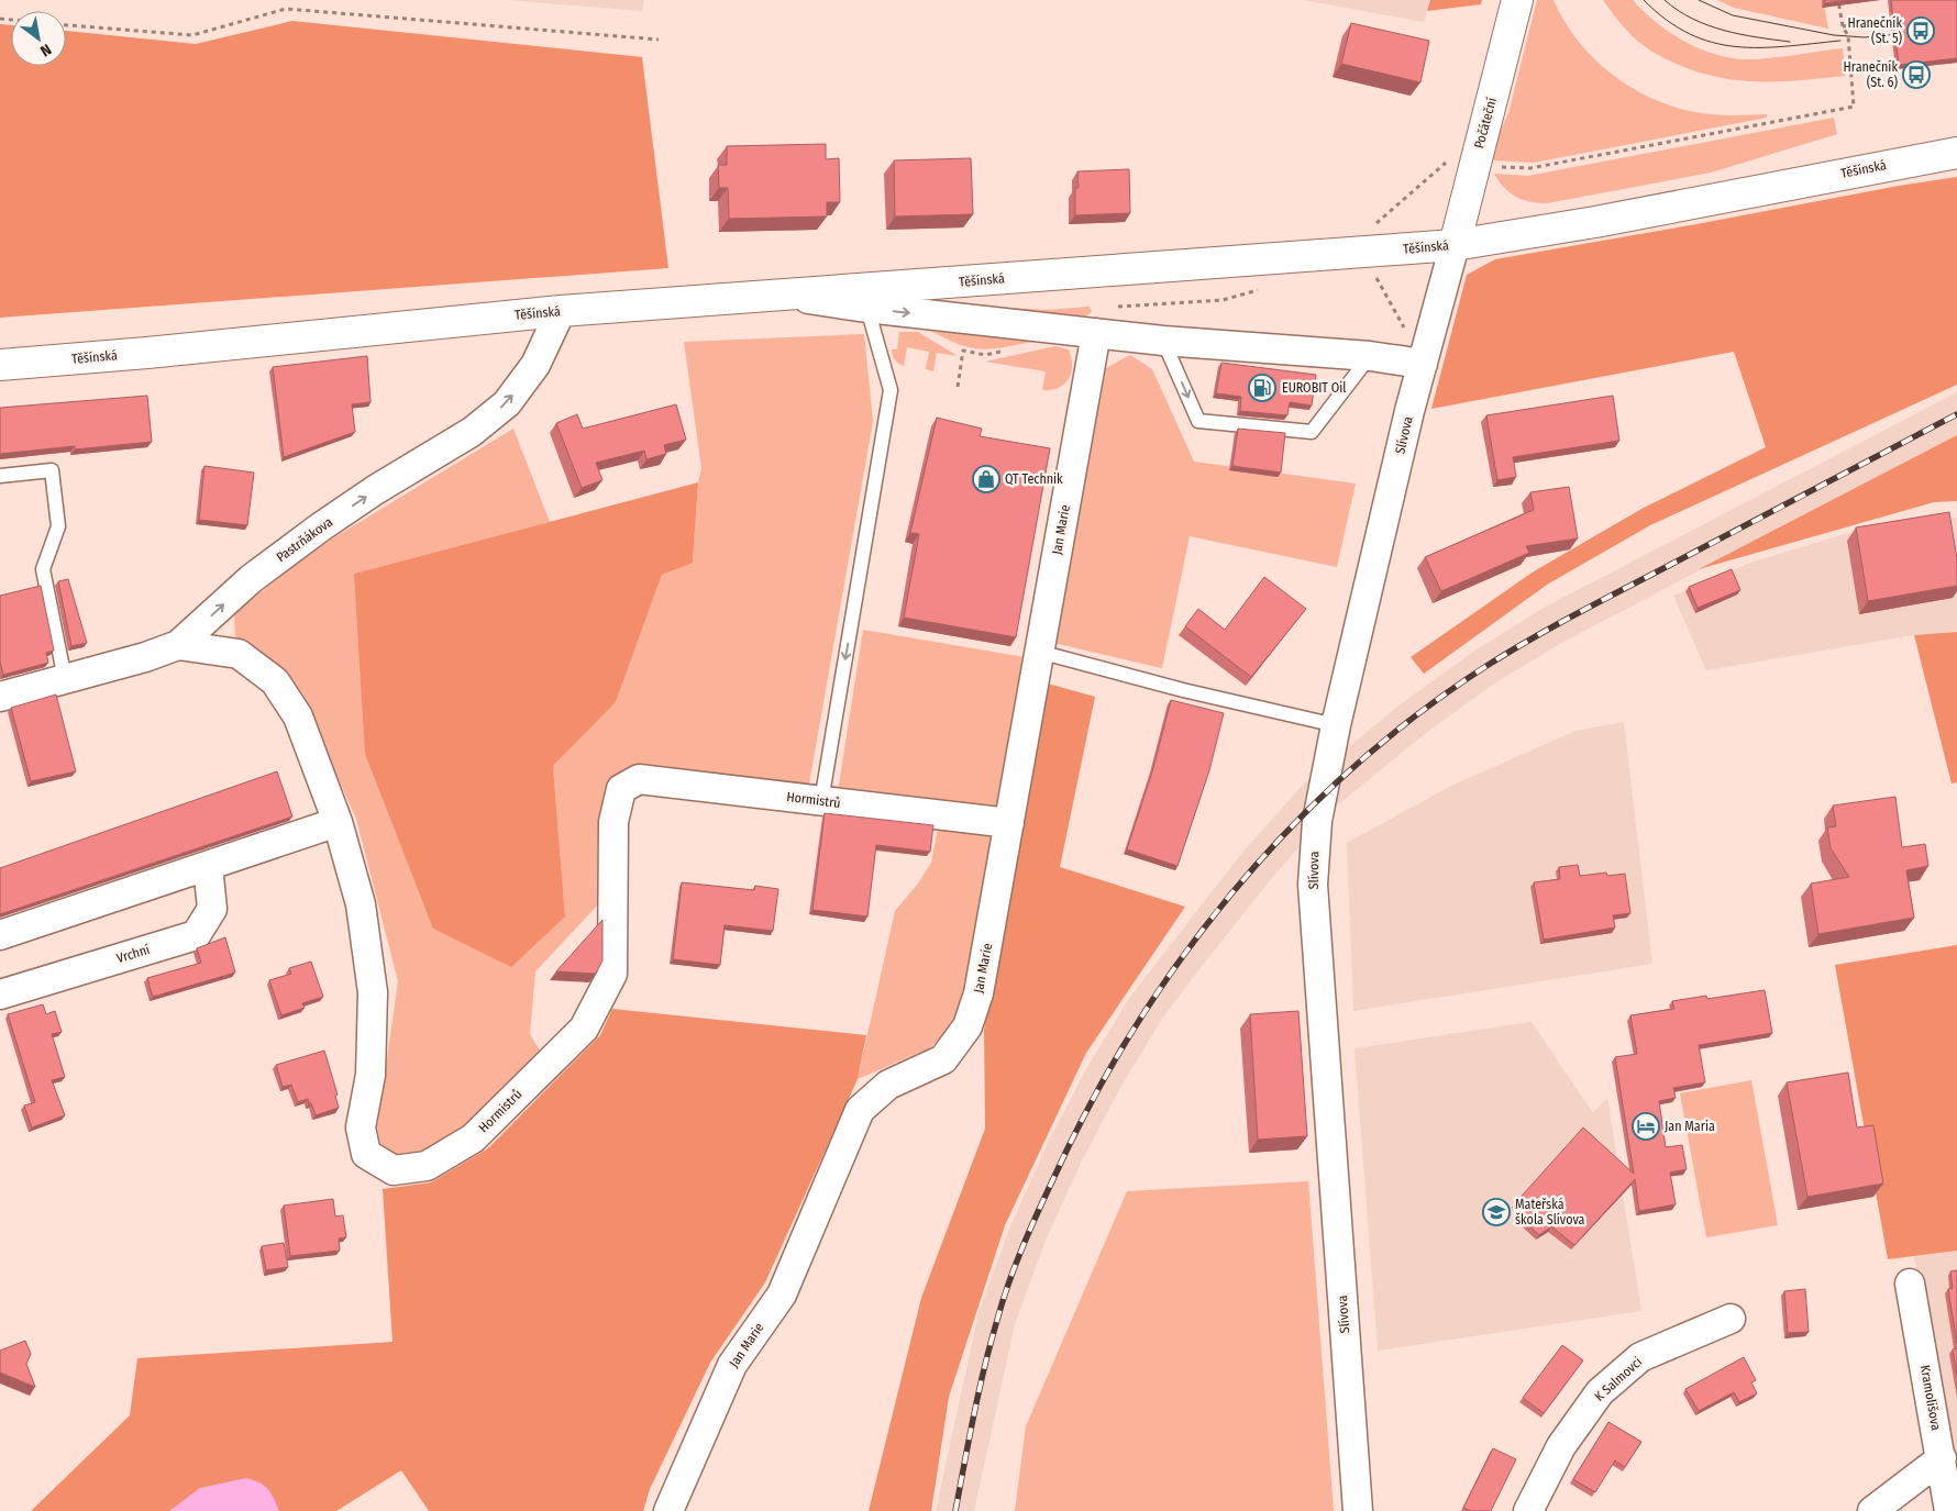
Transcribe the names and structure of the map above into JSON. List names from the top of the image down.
{
  "streets": {
    "main road": ["Počáteční", "Těšínská"],
    "street": [
      "Slívova",
      "Jan Marie",
      "Pastrňákova",
      "Hormistrů",
      "Vrchní",
      "K Salmovci",
      "Kramolišova"
    ]
  },
  "crossings": [
    ["Počáteční", "Těšínská"],
    ["Počáteční", "Slívova"],
    ["Těšínská", "Slívova"],
    ["Těšínská", "Pastrňákova"],
    ["Jan Marie", "Hormistrů"],
    ["Pastrňákova", "Hormistrů"]
  ],
  "one_way": ["Pastrňákova"],
  "places": {
    "bus stop": ["Hranečník (St. 5)", "Hranečník (St. 6)"],
    "fuel station": ["EUROBIT Oil"],
    "shop": ["QT Technik"],
    "hotel": ["Jan Maria"],
    "school or university": ["Mateřská škola Slívova"]
  },
  "north": "bottom right"
}
